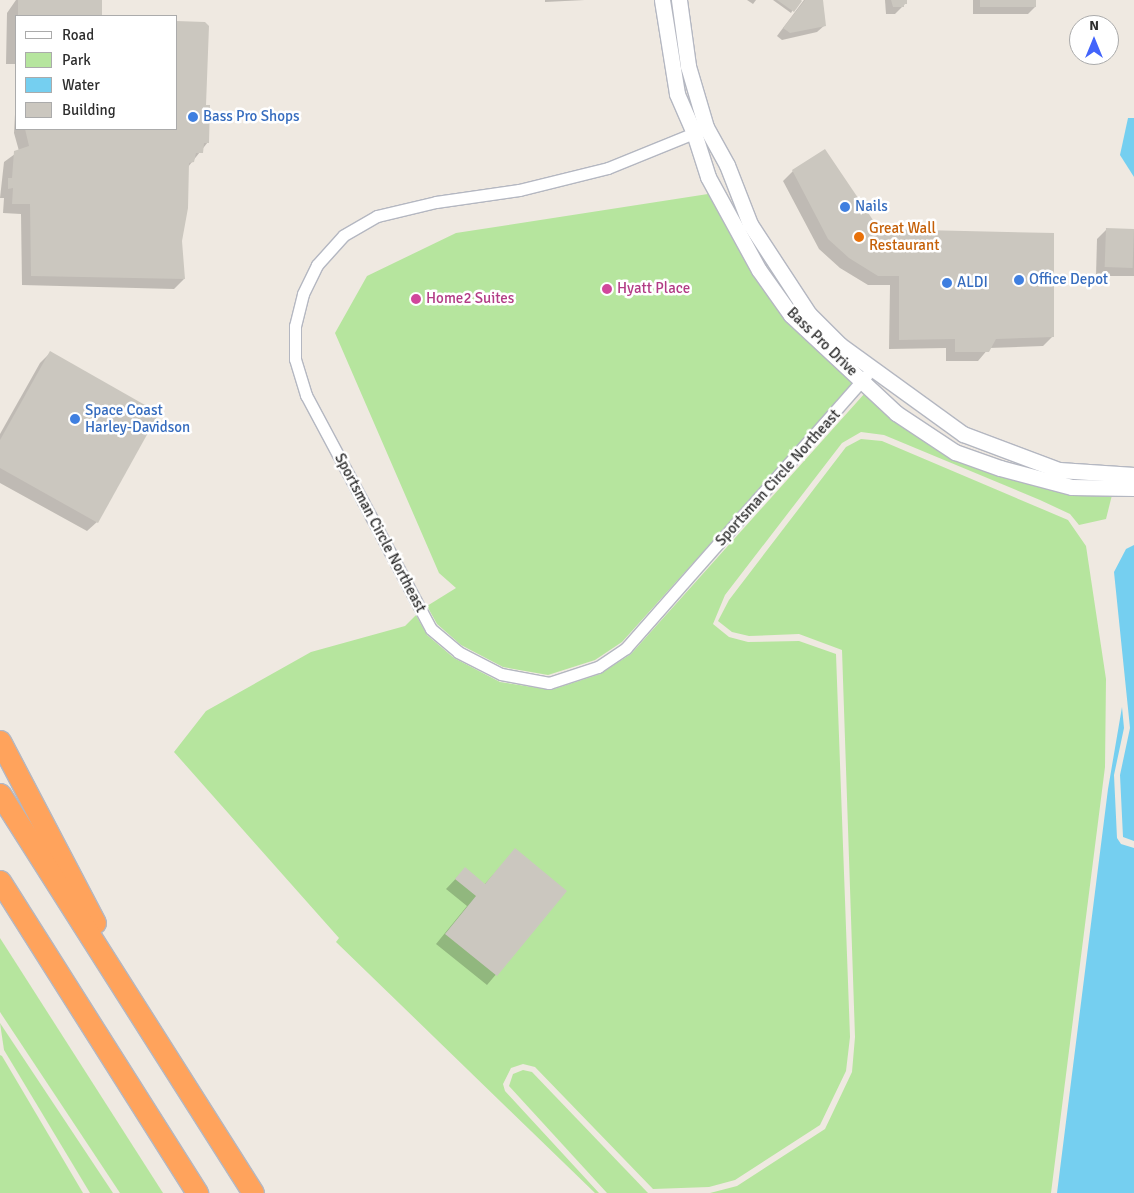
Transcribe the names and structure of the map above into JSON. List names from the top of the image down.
{
  "streets": {
    "street": ["Bass Pro Drive", "Sportsman Circle Northeast"]
  },
  "crossings": [
    ["Bass Pro Drive", "Sportsman Circle Northeast"]
  ],
  "places": [
    "Bass Pro Shops",
    "Nails",
    "Great Wall Restaurant",
    "Office Depot",
    "ALDI",
    "Hyatt Place",
    "Home2 Suites",
    "Space Coast Harley-Davidson"
  ],
  "legend": [
    "Road",
    "Park",
    "Water",
    "Building"
  ],
  "north": "top"
}
